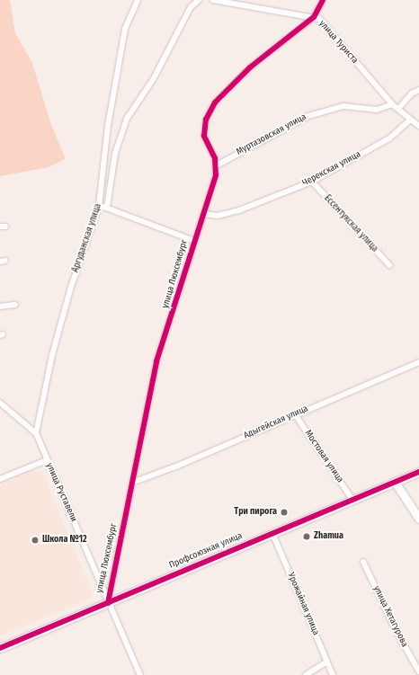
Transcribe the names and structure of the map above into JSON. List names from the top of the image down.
{
  "streets": {
    "street": [
      "улица Туриста",
      "Муртазовская улица",
      "Черекская улица",
      "Ессентукская улица",
      "Аргуданская улица",
      "улица Люксембург",
      "Адыгейская улица",
      "Мостовая улица",
      "улица Руставели",
      "Профсоюзная улица",
      "Урожайная улица",
      "улица Хетагурова"
    ]
  },
  "crossings": [
    ["улица Туриста", "Муртазовская улица"],
    ["улица Туриста", "Черекская улица"],
    ["Муртазовская улица", "улица Люксембург"],
    ["Черекская улица", "Ессентукская улица"],
    ["Черекская улица", "улица Люксембург"],
    ["Аргуданская улица", "улица Руставели"],
    ["улица Люксембург", "Адыгейская улица"],
    ["улица Люксембург", "улица Руставели"],
    ["улица Люксембург", "Профсоюзная улица"],
    ["Адыгейская улица", "Мостовая улица"],
    ["Мостовая улица", "Профсоюзная улица"],
    ["улица Руставели", "Профсоюзная улица"],
    ["Профсоюзная улица", "Урожайная улица"]
  ],
  "places": ["Три пирога", "Zhamua", "Школа №12"]
}
